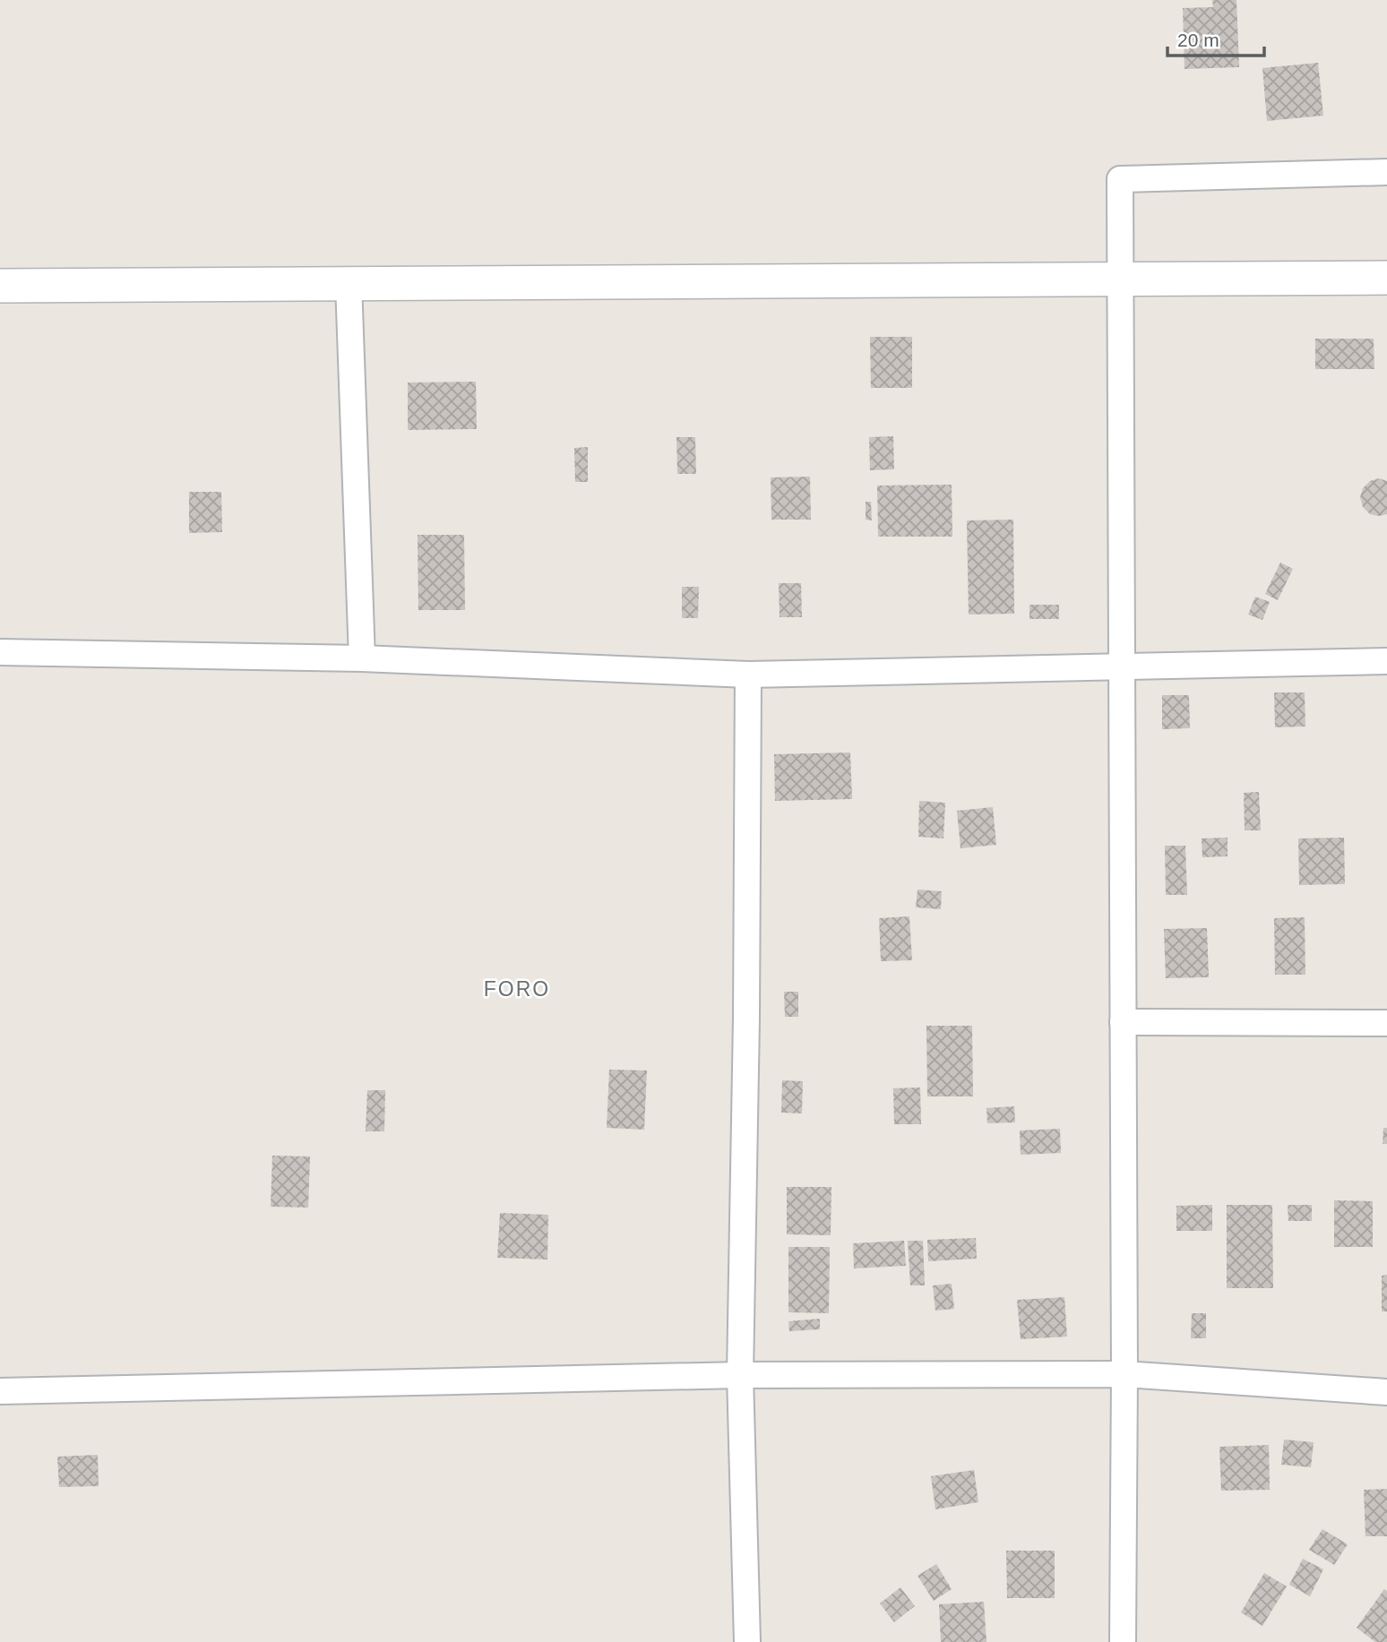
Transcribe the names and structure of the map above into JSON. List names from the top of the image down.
{
  "districts": ["FORO"],
  "scale_bar": "20 m"
}
